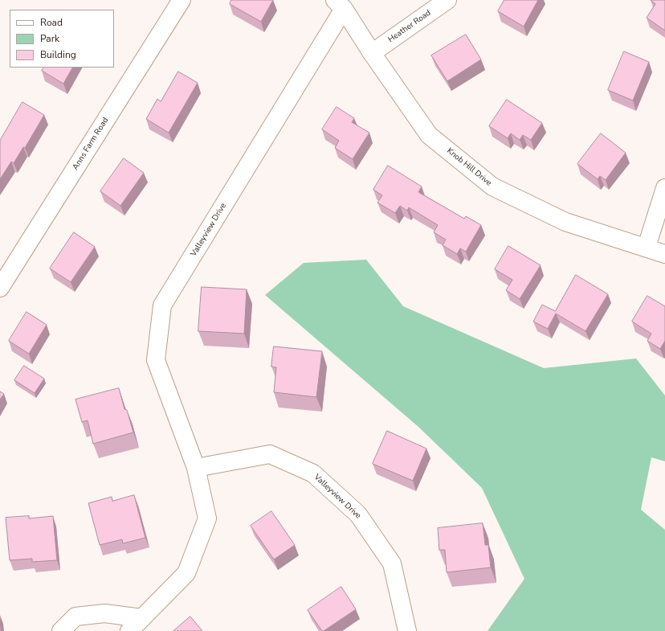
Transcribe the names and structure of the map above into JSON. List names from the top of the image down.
{
  "streets": {
    "street": [
      "Heather Road",
      "Anns Farm Road",
      "Knob Hill Drive",
      "Valleyview Drive"
    ]
  },
  "crossings": [
    ["Heather Road", "Knob Hill Drive"],
    ["Knob Hill Drive", "Valleyview Drive"]
  ],
  "legend": ["Road", "Park", "Building"]
}
